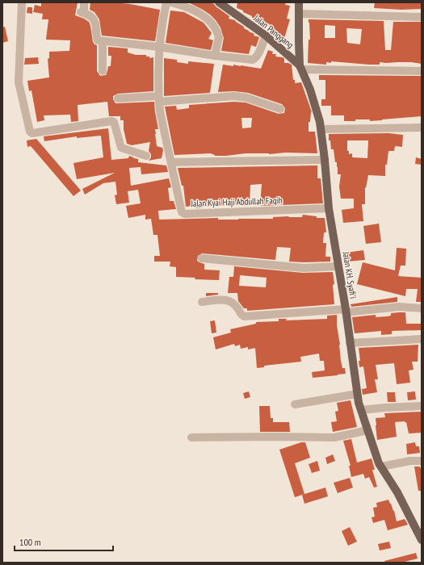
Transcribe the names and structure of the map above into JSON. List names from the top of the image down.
{
  "streets": {
    "main road": ["Jalan Panggang", "Jalan KH. Syafi'i"],
    "street": ["Jalan Kyai Haji Abdullah Faqih"]
  },
  "crossings": [
    ["Jalan Panggang", "Jalan KH. Syafi'i"],
    ["Jalan Kyai Haji Abdullah Faqih", "Jalan KH. Syafi'i"]
  ],
  "scale_bar": "100 m"
}
